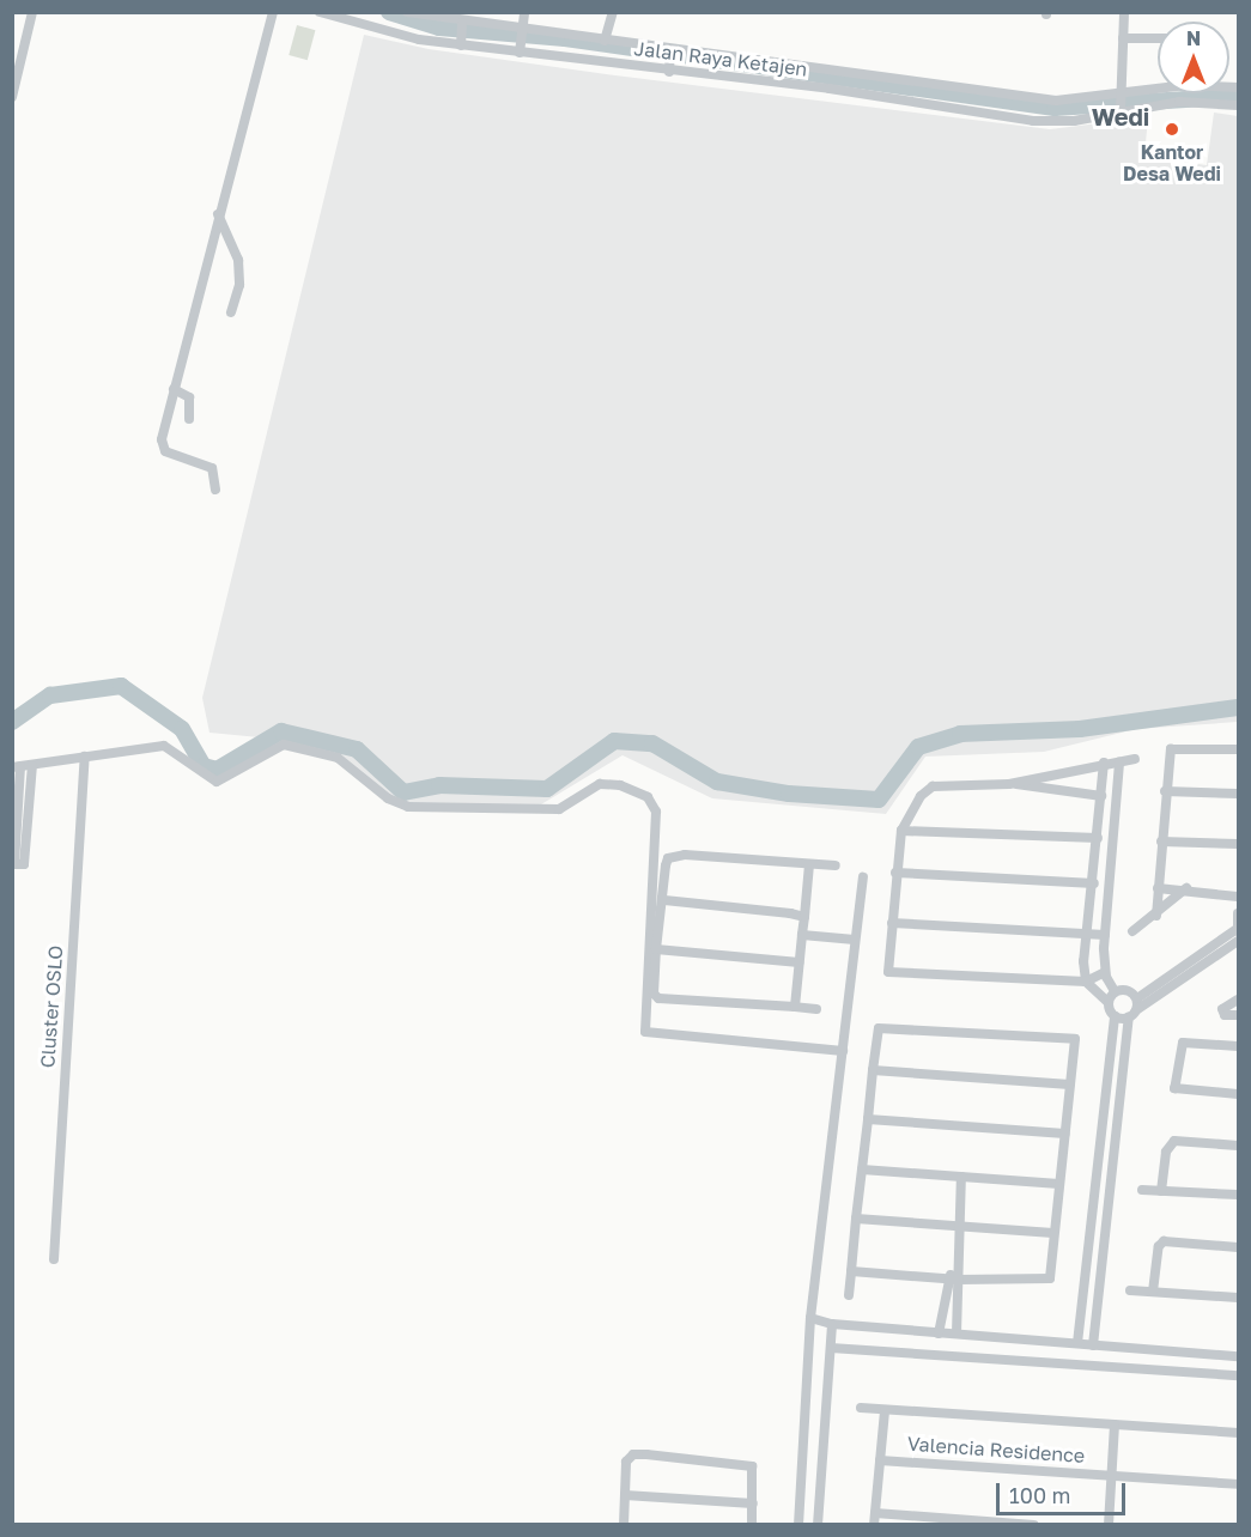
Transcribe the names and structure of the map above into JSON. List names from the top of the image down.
{
  "streets": {
    "street": ["Jalan Raya Ketajen", "Cluster OSLO", "Valencia Residence"]
  },
  "districts": ["Wedi"],
  "places": ["Kantor Desa Wedi"],
  "scale_bar": "100 m",
  "north": "top"
}
